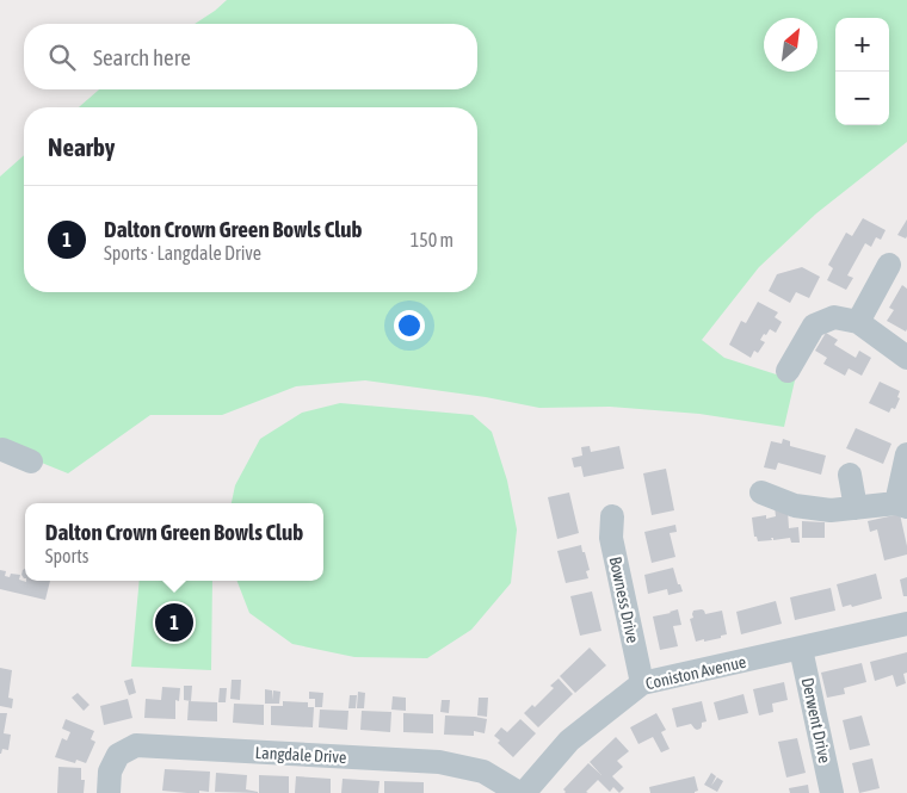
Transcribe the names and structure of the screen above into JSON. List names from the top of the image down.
{
  "streets": {
    "street": [
      "Bowness Drive",
      "Coniston Avenue",
      "Derwent Drive",
      "Langdale Drive"
    ]
  },
  "crossings": [
    ["Bowness Drive", "Coniston Avenue"],
    ["Coniston Avenue", "Derwent Drive"]
  ],
  "north": "top right",
  "page": {
    "map_buttons": ["+", "−"],
    "search": "Search here",
    "heading": "Nearby",
    "list": [
      {
        "mark": "1",
        "name": "Dalton Crown Green Bowls Club",
        "note": "Sports · Langdale Drive",
        "value": "150 m"
      }
    ],
    "popup": ["Dalton Crown Green Bowls Club", "Sports"],
    "pins": "1"
  }
}
